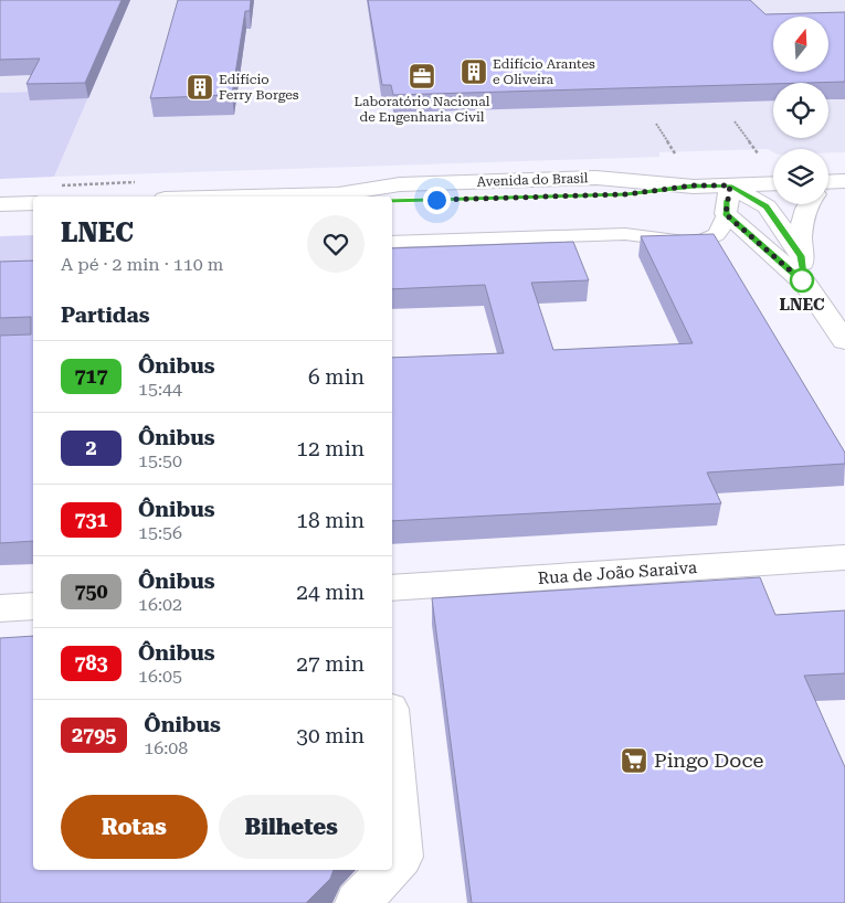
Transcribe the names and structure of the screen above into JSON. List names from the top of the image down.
{
  "streets": {
    "street": ["Avenida do Brasil", "Rua de João Saraiva"]
  },
  "places": {
    "building": ["Edifício Arantes e Oliveira", "Edifício Ferry Borges"],
    "office": ["Laboratório Nacional de Engenharia Civil"],
    "other": ["LNEC"],
    "supermarket": ["Pingo Doce"]
  },
  "lines": ["bus line 717"],
  "north": "top",
  "page": {
    "heading": [
      ["LNEC", "A pé · 2 min · 110 m"],
      "Partidas"
    ],
    "list": [
      {
        "mark": "717",
        "name": "Ônibus",
        "note": "15:44",
        "value": "6 min"
      },
      {
        "mark": "2",
        "name": "Ônibus",
        "note": "15:50",
        "value": "12 min"
      },
      {
        "mark": "731",
        "name": "Ônibus",
        "note": "15:56",
        "value": "18 min"
      },
      {
        "mark": "750",
        "name": "Ônibus",
        "note": "16:02",
        "value": "24 min"
      },
      {
        "mark": "783",
        "name": "Ônibus",
        "note": "16:05",
        "value": "27 min"
      },
      {
        "mark": "2795",
        "name": "Ônibus",
        "note": "16:08",
        "value": "30 min"
      }
    ],
    "buttons": ["Rotas", "Bilhetes"]
  }
}
